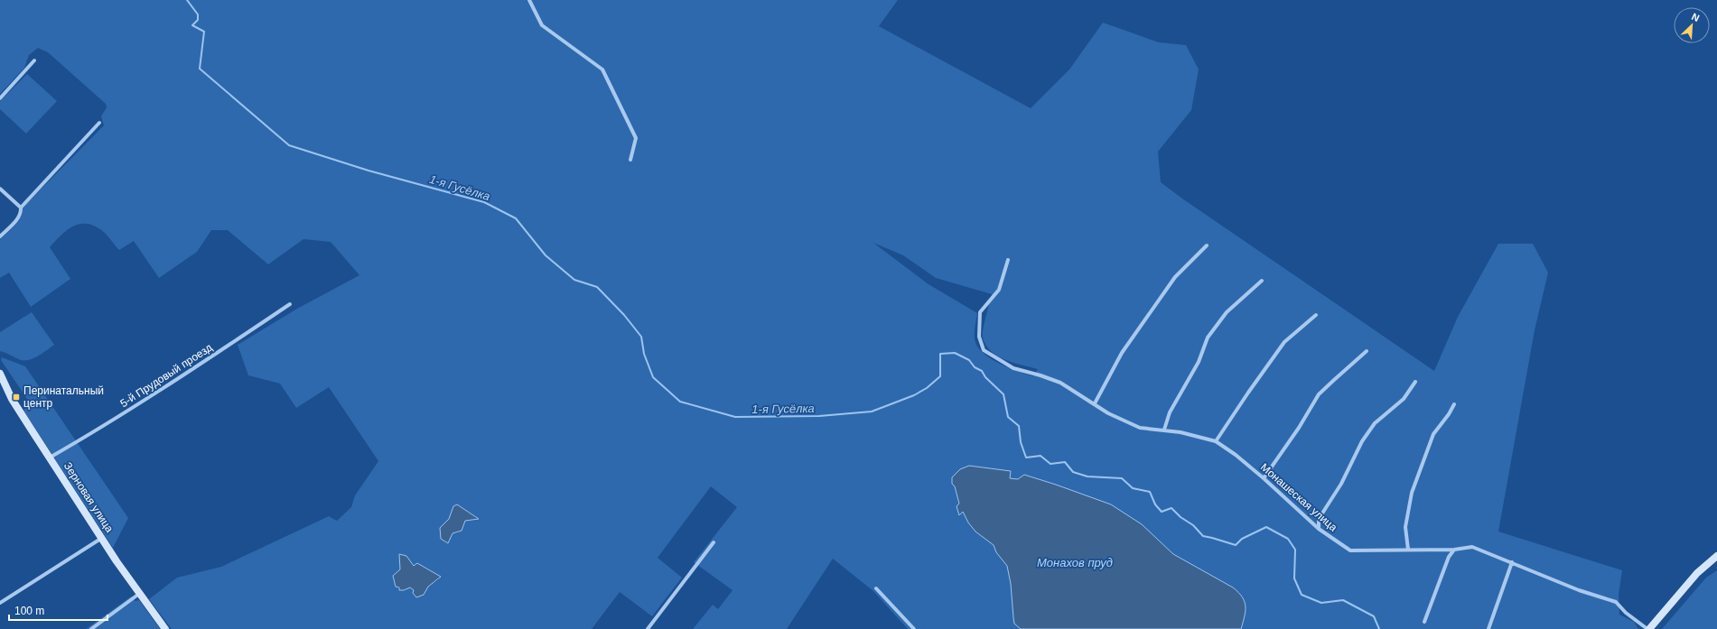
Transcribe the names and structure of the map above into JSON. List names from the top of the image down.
{
  "streets": {
    "street": ["5-й Прудовый проезд", "Зерновая улица", "Монашеская улица"]
  },
  "crossings": [
    ["5-й Прудовый проезд", "Зерновая улица"]
  ],
  "water": ["1-я Гусёлка", "Монахов пруд"],
  "places": {
    "transit": ["Перинатальный центр"]
  },
  "scale_bar": "100 m",
  "north": "top right"
}
